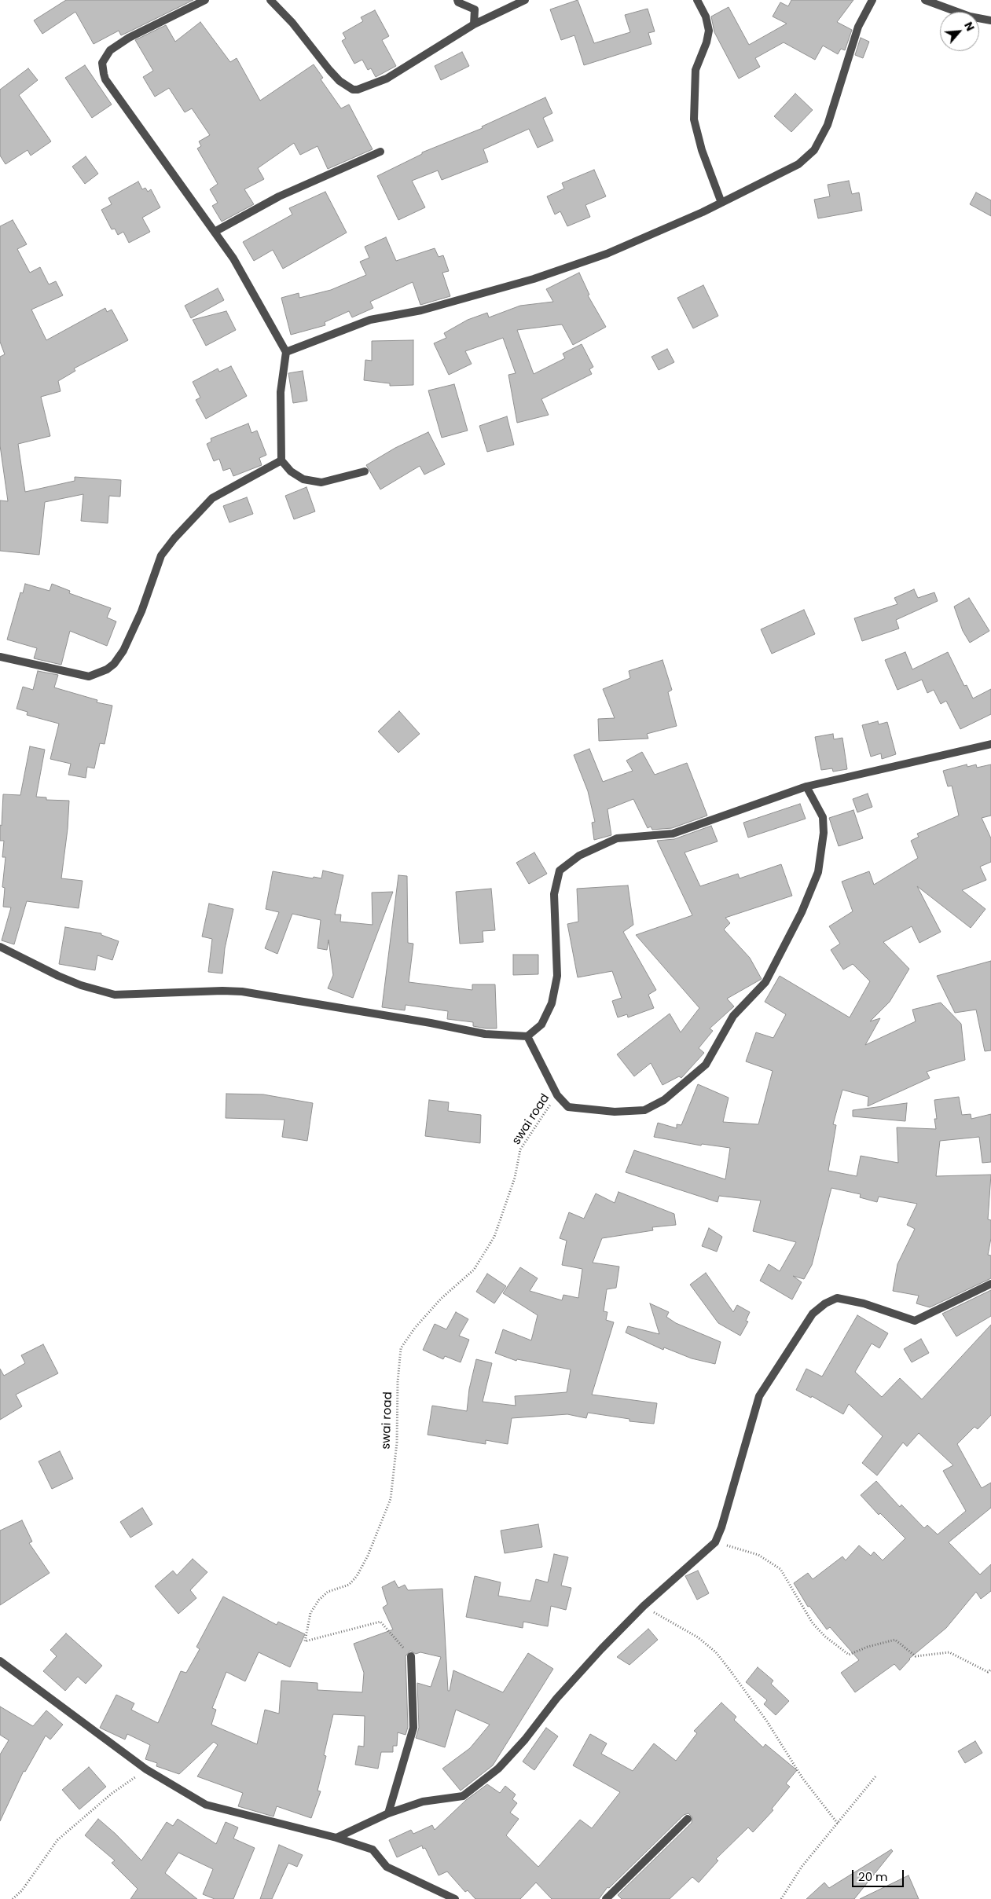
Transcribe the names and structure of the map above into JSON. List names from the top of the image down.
{
  "streets": {
    "path": ["swai road"]
  },
  "scale_bar": "20 m",
  "north": "top right"
}
